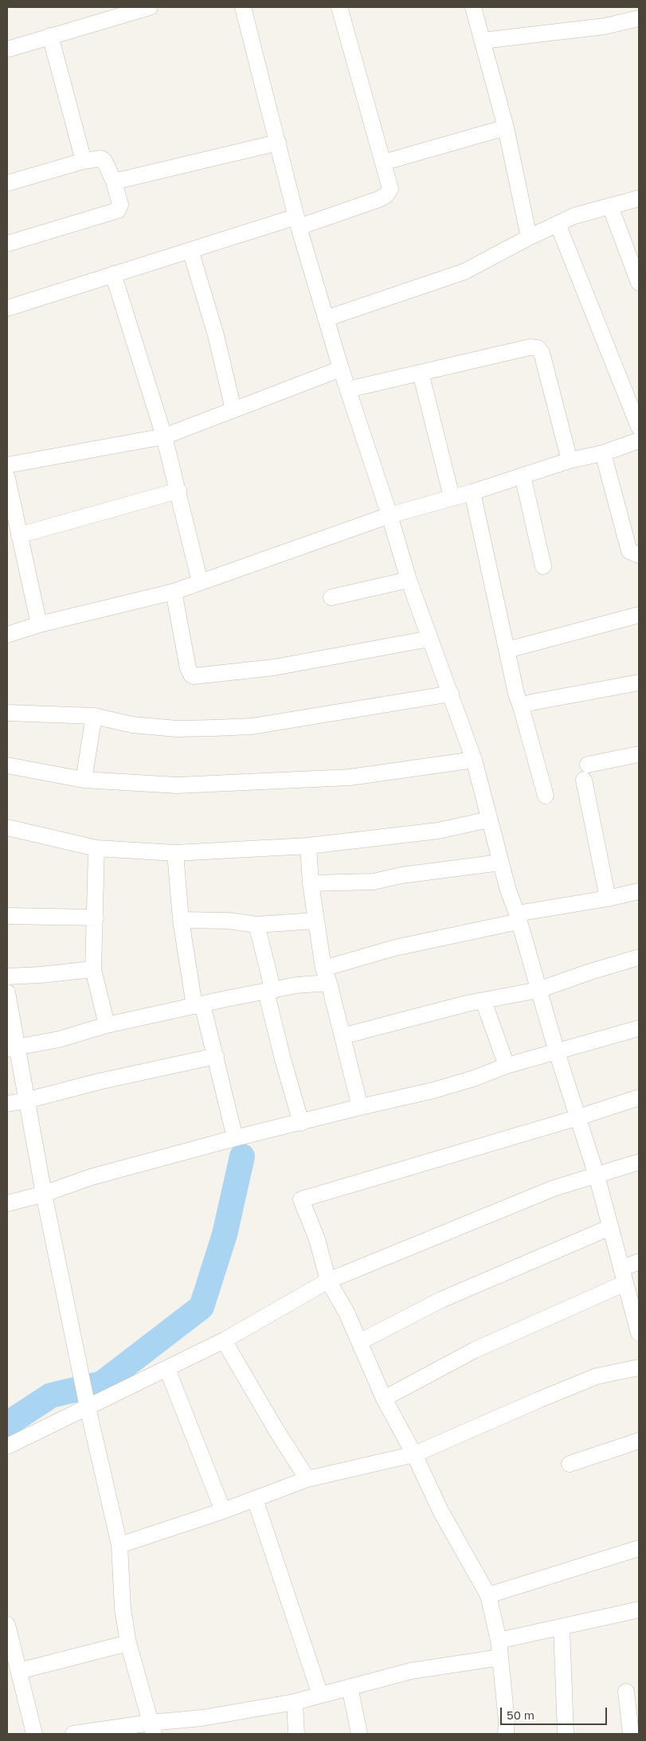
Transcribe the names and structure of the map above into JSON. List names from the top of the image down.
{
  "scale_bar": "50 m"
}
